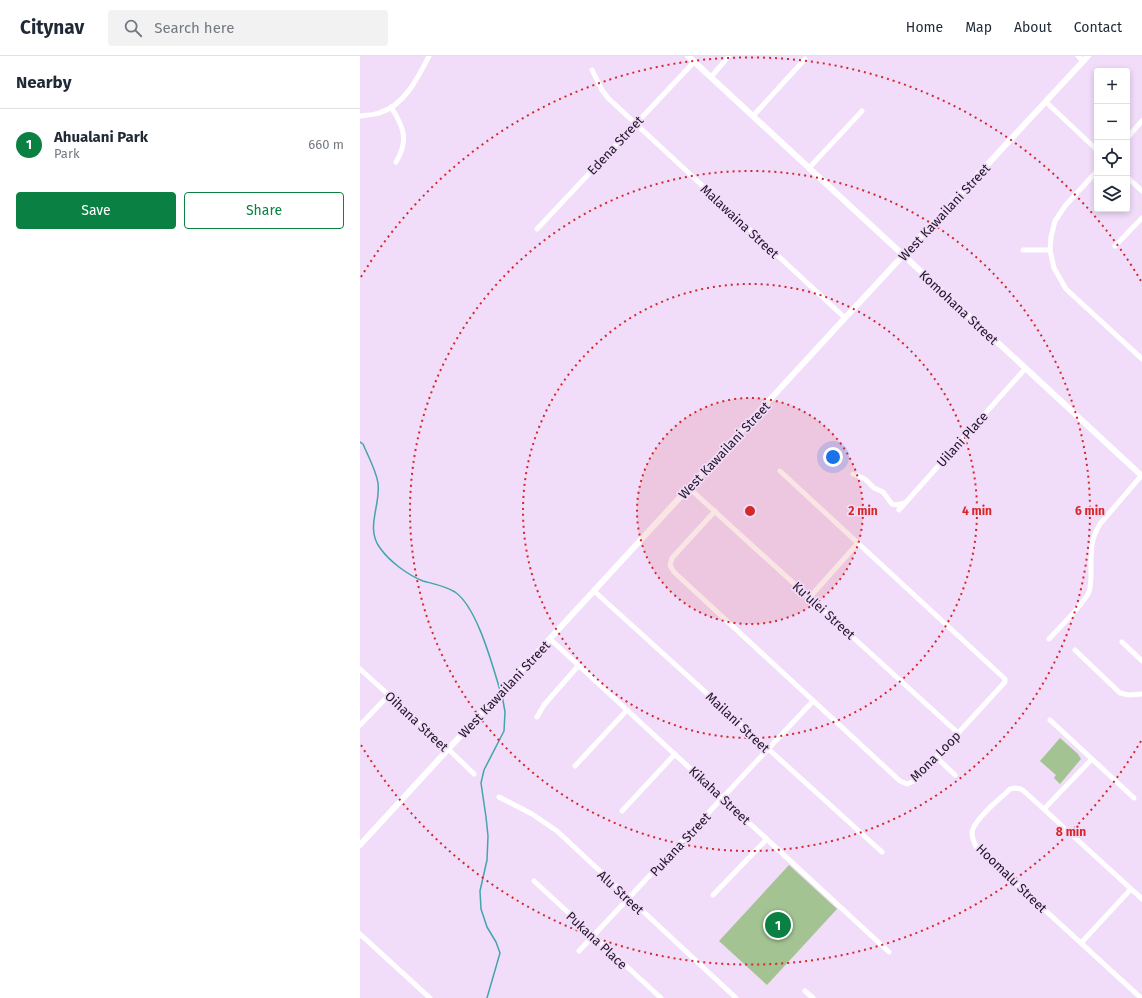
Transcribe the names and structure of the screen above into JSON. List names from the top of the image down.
{
  "streets": {
    "street": [
      "Edena Street",
      "West Kawailani Street",
      "Malawaina Street",
      "Komohana Street",
      "Uilani Place",
      "Ku'ulei Street",
      "Oihana Street",
      "Mailani Street",
      "Mona Loop",
      "Kikaha Street",
      "Pukana Street",
      "Hoomalu Street",
      "Alu Street",
      "Pukana Place"
    ]
  },
  "crossings": [
    ["Edena Street", "Malawaina Street"],
    ["Edena Street", "Komohana Street"],
    ["West Kawailani Street", "Malawaina Street"],
    ["West Kawailani Street", "Komohana Street"],
    ["West Kawailani Street", "Ku'ulei Street"],
    ["West Kawailani Street", "Oihana Street"],
    ["West Kawailani Street", "Mailani Street"],
    ["West Kawailani Street", "Kikaha Street"],
    ["Komohana Street", "Uilani Place"],
    ["Ku'ulei Street", "Mona Loop"],
    ["Mailani Street", "Pukana Street"],
    ["Mona Loop", "Pukana Street"],
    ["Kikaha Street", "Pukana Street"],
    ["Pukana Street", "Alu Street"],
    ["Pukana Street", "Pukana Place"]
  ],
  "page": {
    "header": "Citynav",
    "search": "Search here",
    "nav": [
      "Home",
      "Map",
      "About",
      "Contact"
    ],
    "heading": "Nearby",
    "map_buttons": ["+", "−"],
    "list": [
      {
        "mark": "1",
        "name": "Ahualani Park",
        "note": "Park",
        "value": "660 m"
      }
    ],
    "buttons": ["Save", "Share"],
    "pins": "1"
  },
  "rings": [
    "2 min",
    "4 min",
    "6 min",
    "8 min"
  ]
}
